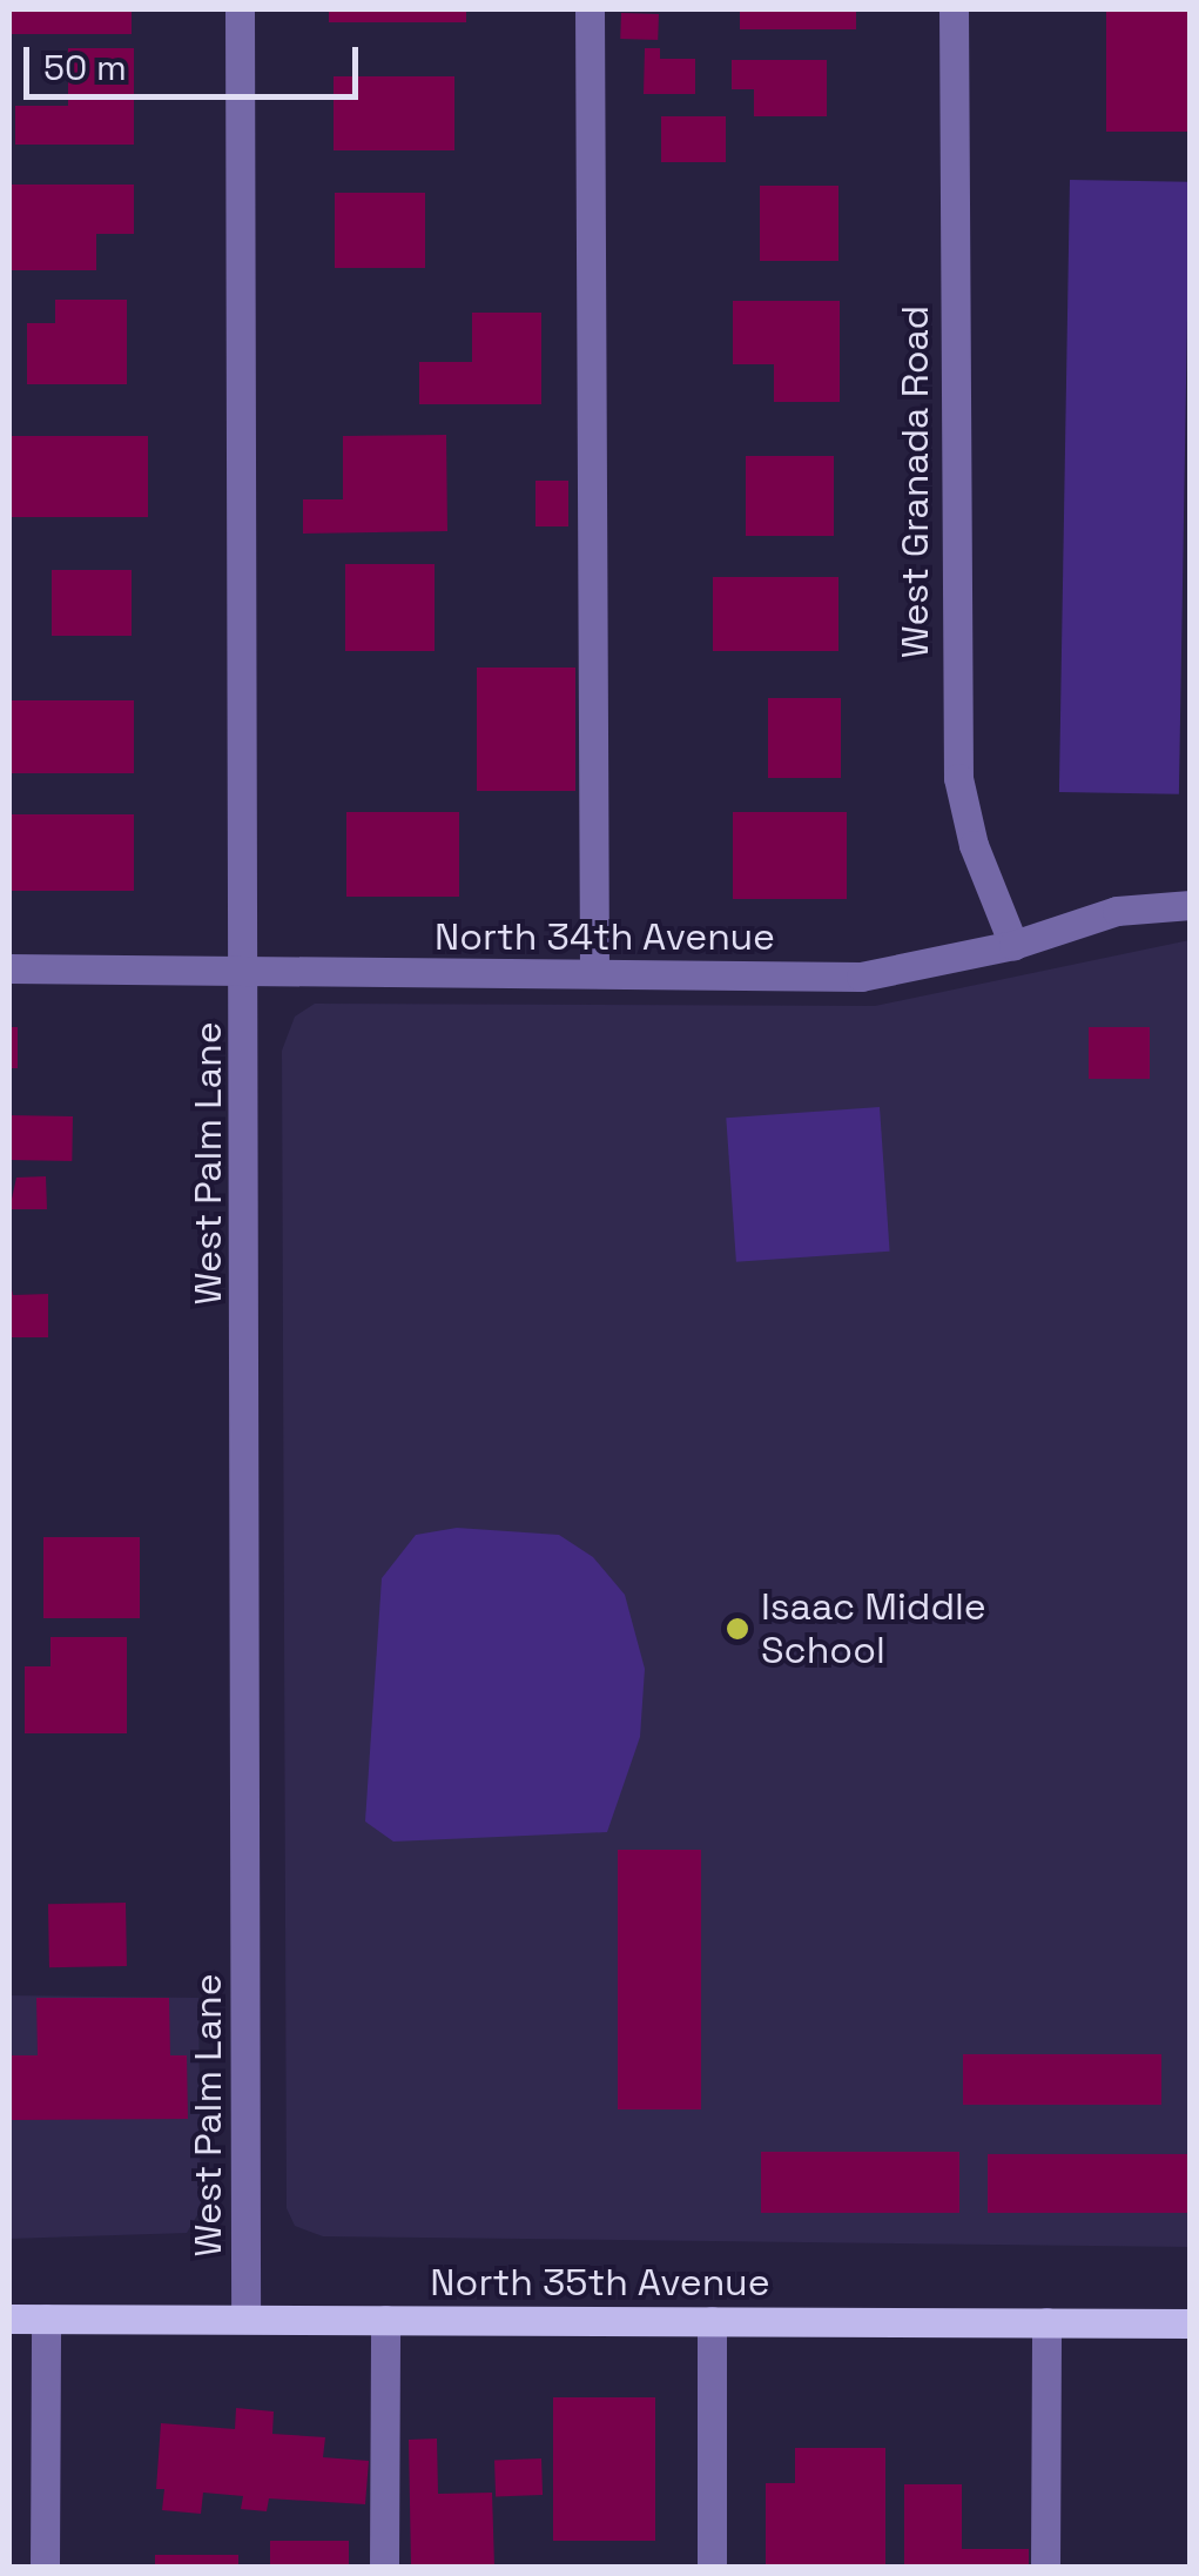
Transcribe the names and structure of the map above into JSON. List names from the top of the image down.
{
  "streets": {
    "main road": ["North 35th Avenue"],
    "street": ["West Granada Road", "North 34th Avenue", "West Palm Lane"]
  },
  "crossings": [
    ["West Granada Road", "North 34th Avenue"],
    ["North 34th Avenue", "West Palm Lane"],
    ["West Palm Lane", "North 35th Avenue"]
  ],
  "places": ["Isaac Middle School"],
  "scale_bar": "50 m"
}
